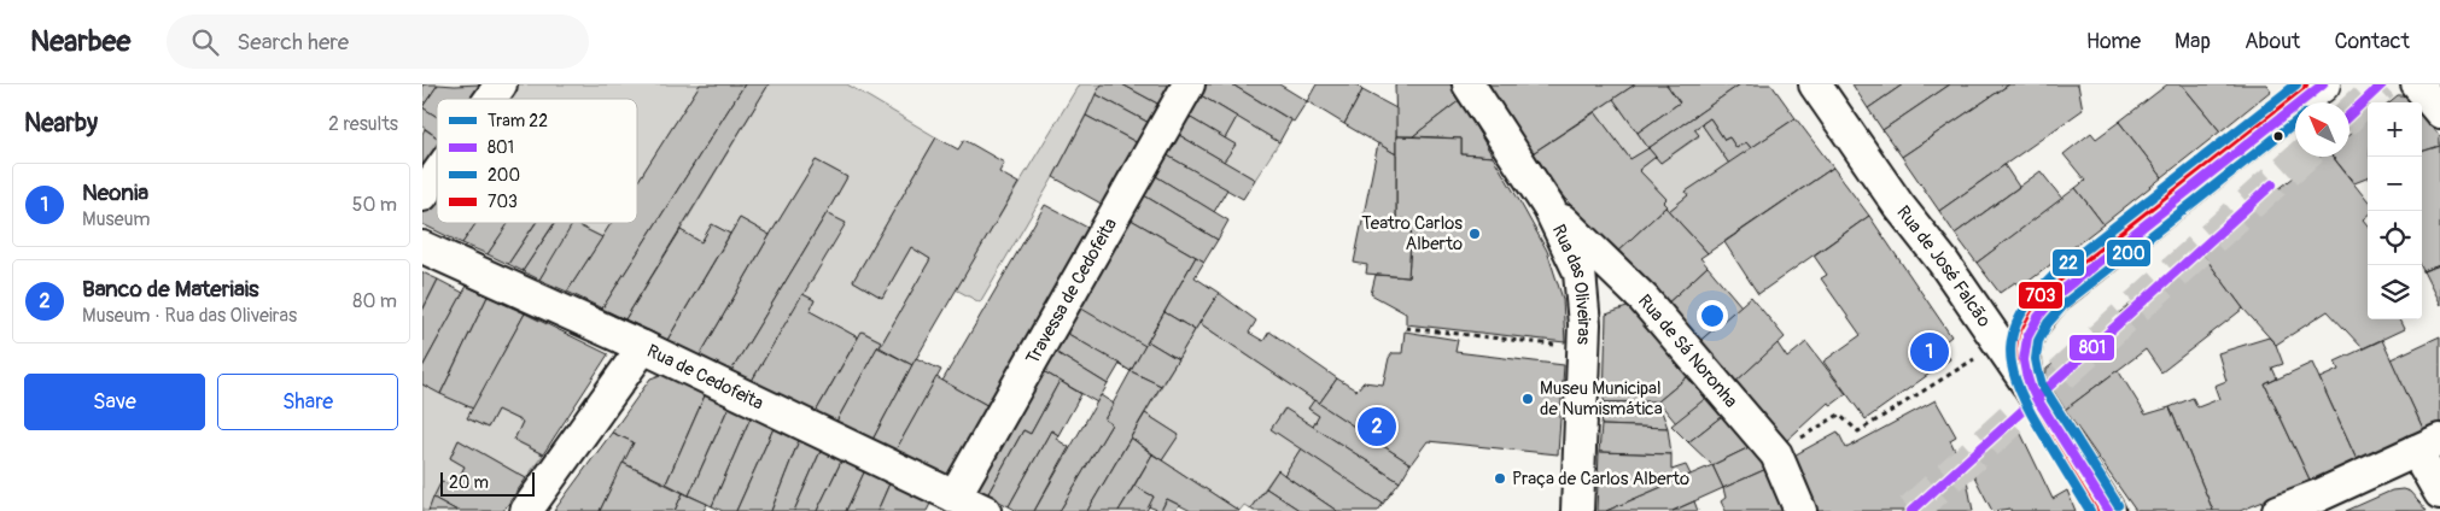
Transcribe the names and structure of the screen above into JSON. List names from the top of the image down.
{
  "streets": {
    "street": [
      "Rua de José Falcão",
      "Rua das Oliveiras",
      "Travessa de Cedofeita",
      "Rua de Sá Noronha",
      "Rua de Cedofeita"
    ]
  },
  "crossings": [
    ["Rua das Oliveiras", "Rua de Sá Noronha"],
    ["Travessa de Cedofeita", "Rua de Cedofeita"]
  ],
  "places": ["Teatro Carlos Alberto", "Museu Municipal de Numismática", "Praça de Carlos Alberto"],
  "lines": [
    "tram line 22",
    "transit line 801",
    "transit line 703",
    "transit line 200"
  ],
  "legend": [
    "Tram 22",
    "801",
    "200",
    "703"
  ],
  "scale_bar": "20 m",
  "north": "top left",
  "page": {
    "header": "Nearbee",
    "search": "Search here",
    "nav": [
      "Home",
      "Map",
      "About",
      "Contact"
    ],
    "heading": ["Nearby", "2 results"],
    "map_buttons": ["+", "−"],
    "list": [
      {
        "mark": "1",
        "name": "Neonia",
        "note": "Museum",
        "value": "50 m"
      },
      {
        "mark": "2",
        "name": "Banco de Materiais",
        "note": "Museum · Rua das Oliveiras",
        "value": "80 m"
      }
    ],
    "pins": ["1", "2"],
    "buttons": ["Save", "Share"],
    "scale": "20 m"
  }
}
